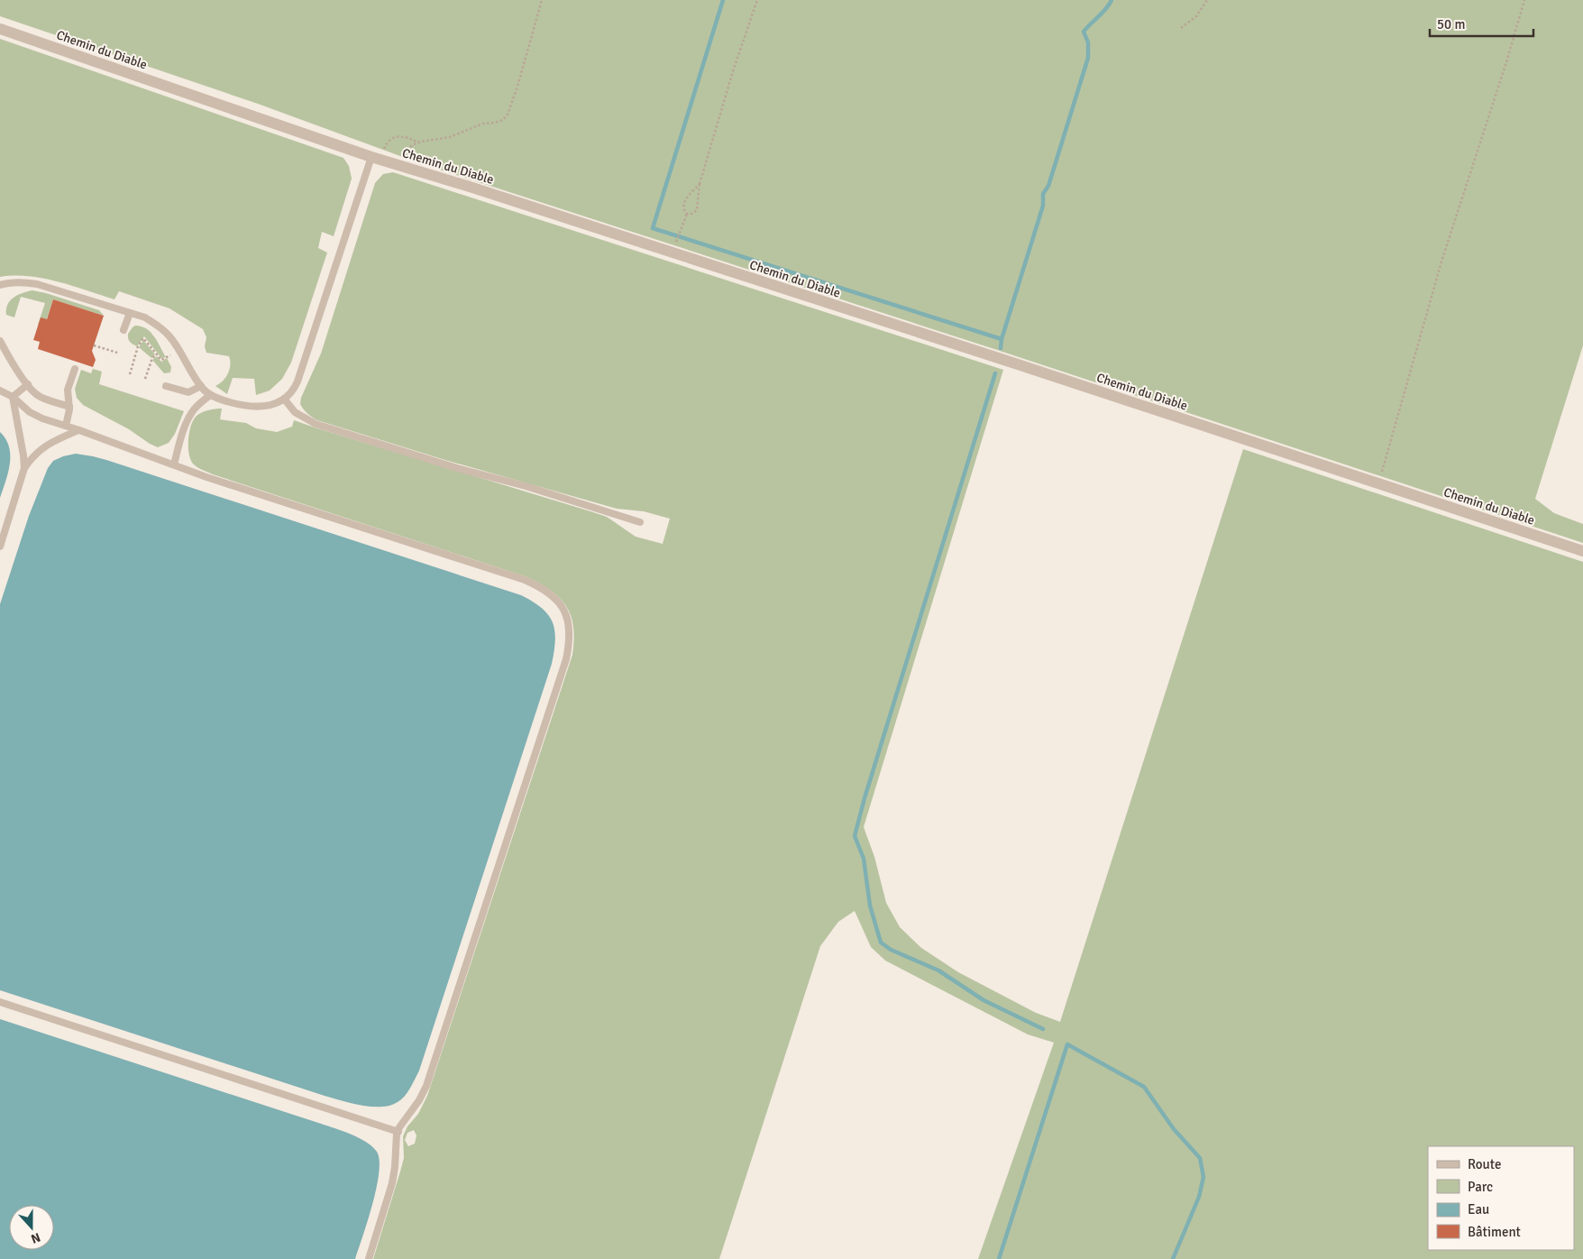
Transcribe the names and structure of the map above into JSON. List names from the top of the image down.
{
  "streets": {
    "street": ["Chemin du Diable"]
  },
  "legend": [
    "Route",
    "Parc",
    "Eau",
    "Bâtiment"
  ],
  "scale_bar": "50 m",
  "north": "bottom"
}
